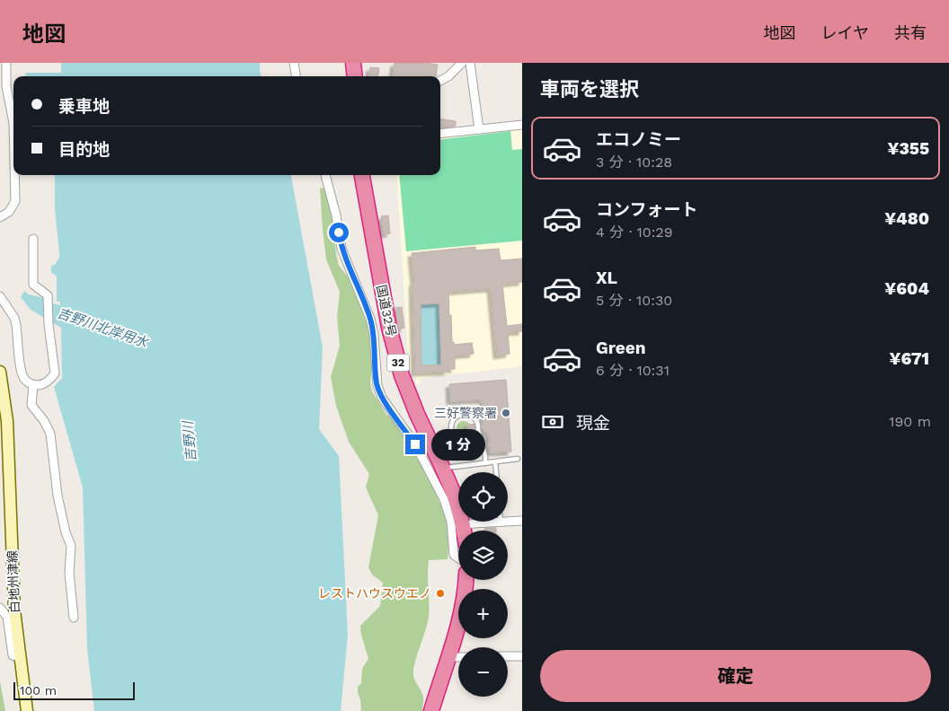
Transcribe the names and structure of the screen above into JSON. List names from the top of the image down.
{
  "streets": {
    "highway": ["国道32号", "32"],
    "main road": ["白地州津線"]
  },
  "water": ["吉野川北岸用水", "吉野川"],
  "places": ["三好警察署", "レストハウスウエノ"],
  "scale_bar": "100 m",
  "page": {
    "header": "地図",
    "nav": ["地図", "レイヤ", "共有"],
    "heading": "車両を選択",
    "banner": ["乗車地", "目的地"],
    "list": [
      {
        "name": "エコノミー",
        "note": "3 分 · 10:28",
        "value": "¥355"
      },
      {
        "name": "コンフォート",
        "note": "4 分 · 10:29",
        "value": "¥480"
      },
      {
        "name": "XL",
        "note": "5 分 · 10:30",
        "value": "¥604"
      },
      {
        "name": "Green",
        "note": "6 分 · 10:31",
        "value": "¥671"
      }
    ],
    "pay": ["現金", "190 m"],
    "bubble": "1 分",
    "map_buttons": ["+", "−"],
    "buttons": "確定",
    "scale": "100 m"
  }
}
